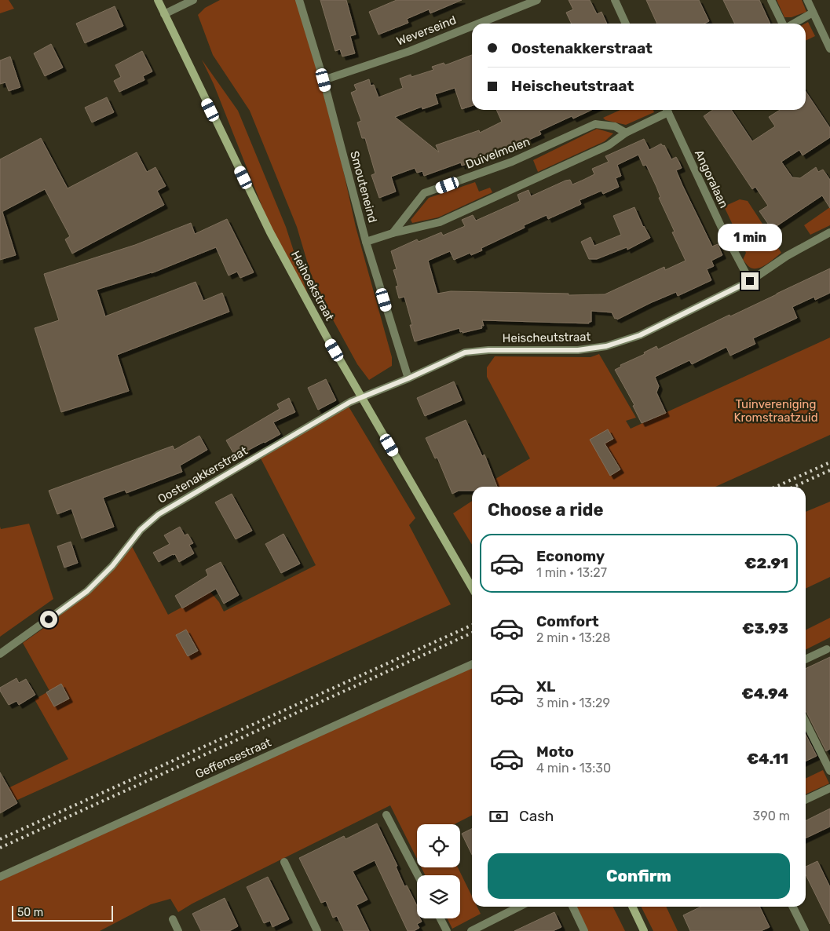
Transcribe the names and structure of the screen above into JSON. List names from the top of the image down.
{
  "streets": {
    "street": [
      "Weverseind",
      "Duivelmolen",
      "Angoralaan",
      "Smouteneind",
      "Heihoekstraat",
      "Heischeutstraat",
      "Oostenakkerstraat",
      "Geffensestraat"
    ]
  },
  "crossings": [
    ["Weverseind", "Smouteneind"],
    ["Angoralaan", "Heischeutstraat"],
    ["Smouteneind", "Heischeutstraat"],
    ["Heihoekstraat", "Heischeutstraat"],
    ["Heihoekstraat", "Oostenakkerstraat"],
    ["Heischeutstraat", "Oostenakkerstraat"]
  ],
  "parks": ["Tuinvereniging Kromstraatzuid"],
  "scale_bar": "50 m",
  "page": {
    "banner": ["Oostenakkerstraat", "Heischeutstraat"],
    "bubble": "1 min",
    "heading": "Choose a ride",
    "list": [
      {
        "name": "Economy",
        "note": "1 min · 13:27",
        "value": "€2.91"
      },
      {
        "name": "Comfort",
        "note": "2 min · 13:28",
        "value": "€3.93"
      },
      {
        "name": "XL",
        "note": "3 min · 13:29",
        "value": "€4.94"
      },
      {
        "name": "Moto",
        "note": "4 min · 13:30",
        "value": "€4.11"
      }
    ],
    "pay": ["Cash", "390 m"],
    "buttons": "Confirm",
    "scale": "50 m"
  }
}
